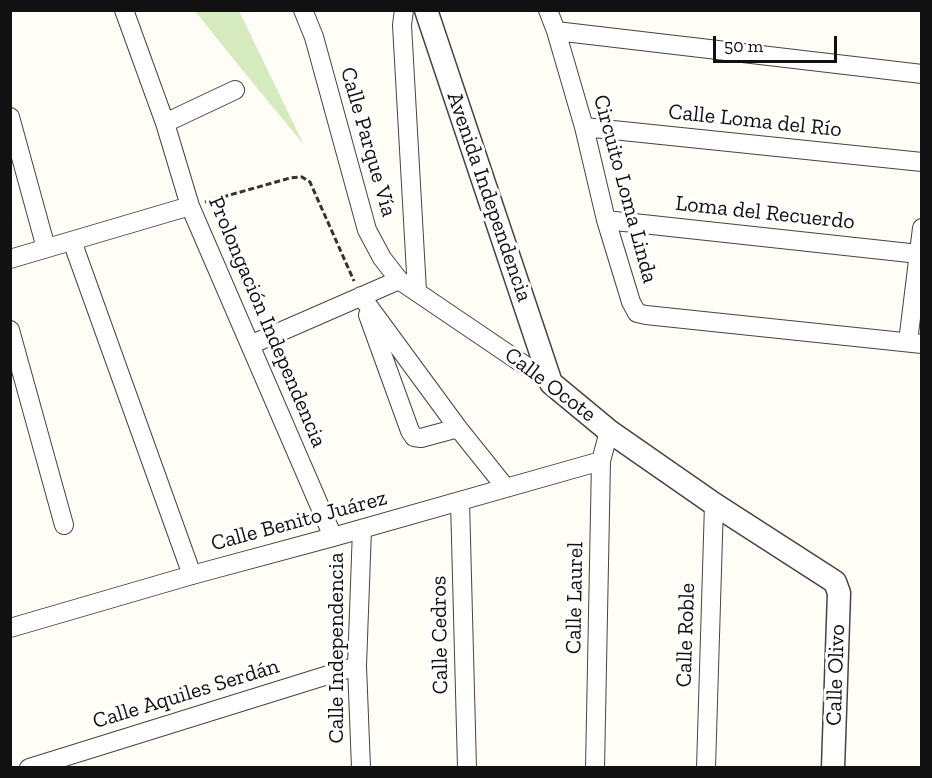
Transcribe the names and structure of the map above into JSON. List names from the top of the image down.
{
  "streets": {
    "street": [
      "Calle Loma del Río",
      "Calle Parque Vía",
      "Circuito Loma Linda",
      "Avenida Independencia",
      "Loma del Recuerdo",
      "Prolongación Independencia",
      "Calle Ocote",
      "Calle Benito Juárez",
      "Calle Laurel",
      "Calle Cedros",
      "Calle Roble",
      "Calle Independencia",
      "Calle Olivo",
      "Calle Aquiles Serdán"
    ]
  },
  "crossings": [
    ["Calle Loma del Río", "Circuito Loma Linda"],
    ["Calle Parque Vía", "Calle Ocote"],
    ["Circuito Loma Linda", "Loma del Recuerdo"],
    ["Avenida Independencia", "Calle Ocote"],
    ["Prolongación Independencia", "Calle Benito Juárez"],
    ["Calle Ocote", "Calle Laurel"],
    ["Calle Ocote", "Calle Roble"],
    ["Calle Ocote", "Calle Olivo"],
    ["Calle Benito Juárez", "Calle Laurel"],
    ["Calle Benito Juárez", "Calle Cedros"],
    ["Calle Benito Juárez", "Calle Independencia"],
    ["Calle Independencia", "Calle Aquiles Serdán"]
  ],
  "scale_bar": "50 m"
}
